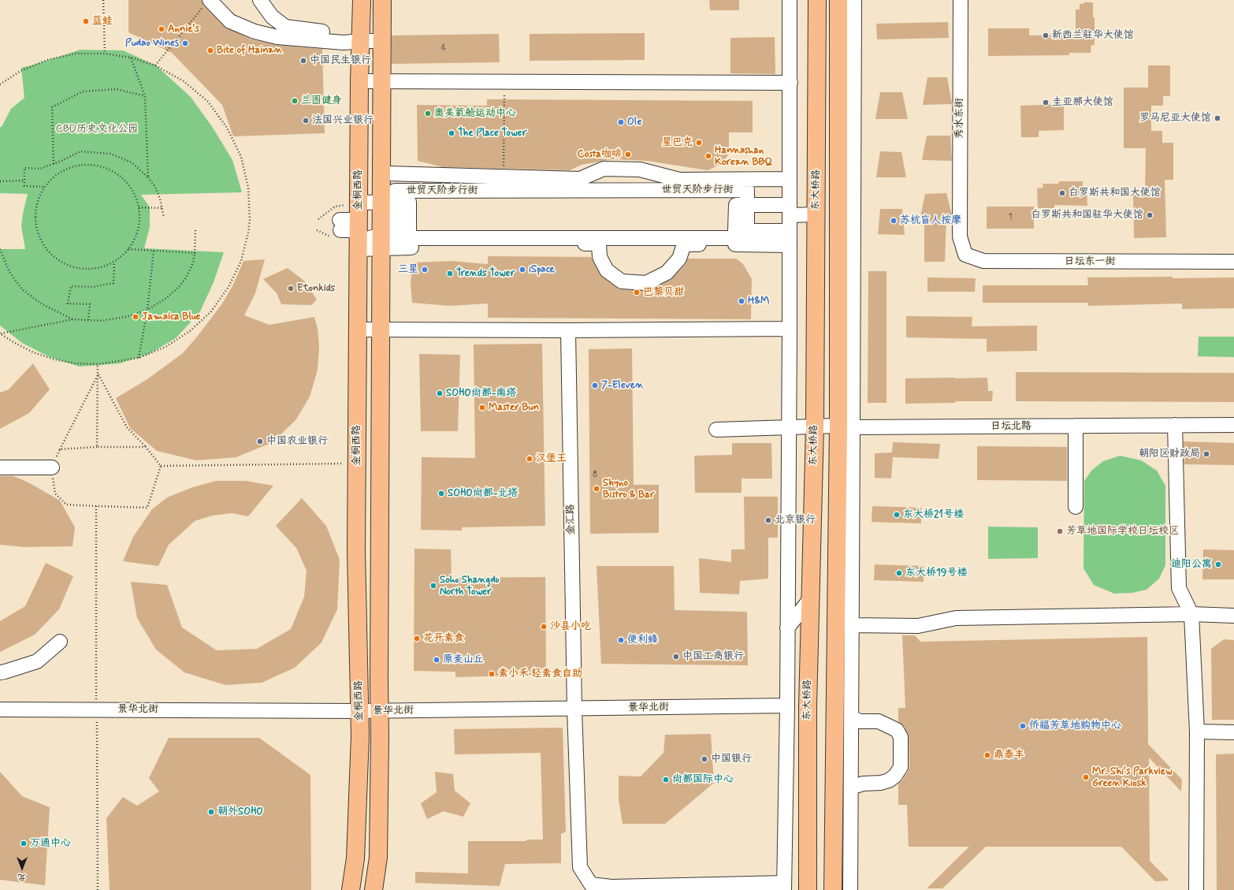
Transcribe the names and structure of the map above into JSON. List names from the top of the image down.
{
  "streets": {
    "main road": ["金桐西路", "东大桥路"],
    "street": [
      "秀水东街",
      "世贸天阶步行街",
      "日坛东一街",
      "日坛北路",
      "金汇路",
      "景华北街"
    ]
  },
  "crossings": [
    ["秀水东街", "日坛东一街"],
    ["金桐西路", "世贸天阶步行街"],
    ["金桐西路", "景华北街"],
    ["东大桥路", "日坛北路"],
    ["金汇路", "景华北街"]
  ],
  "parks": ["CBD历史文化公园"],
  "places": [
    "蓝蛙",
    "Annie's",
    "新西兰驻华大使馆",
    "Pudao Wines",
    "Bite of Hainan",
    "中国民生银行",
    "兰图健身",
    "圭亚那大使馆",
    "奥美氧舱运动中心",
    "罗马尼亚大使馆",
    "法国兴业银行",
    "Ole",
    "The Place Tower",
    "星巴克",
    "Costa咖啡",
    "Hannashan Korean BBQ",
    "白罗斯共和国大使馆",
    "白罗斯共和国驻华大使馆",
    "苏杭盲人按摩",
    "三星",
    "iSpace",
    "Trends Tower",
    "Etonkids",
    "巴黎贝甜",
    "H&M",
    "Jamaica Blue",
    "7-Eleven",
    "SOHO尚都-南塔",
    "Master Bun",
    "中国农业银行",
    "朝阳区财政局",
    "汉堡王",
    "Shyno Bistro & Bar",
    "SOHO尚都-北塔",
    "东大桥21号楼",
    "北京银行",
    "芳草地国际学校日坛校区",
    "迪阳公寓",
    "东大桥19号楼",
    "Soho Shangdu North Tower",
    "沙县小吃",
    "花开素食",
    "便利蜂",
    "中国工商银行",
    "原麦山丘",
    "素小禾·轻素食自助",
    "侨福芳草地购物中心",
    "鼎泰丰",
    "中国银行",
    "Mr. Shi's Parkview Green Kiosk",
    "尚都国际中心",
    "朝外SOHO",
    "万通中心"
  ],
  "house_numbers": ["4", "1", "8"],
  "north": "bottom"
}
